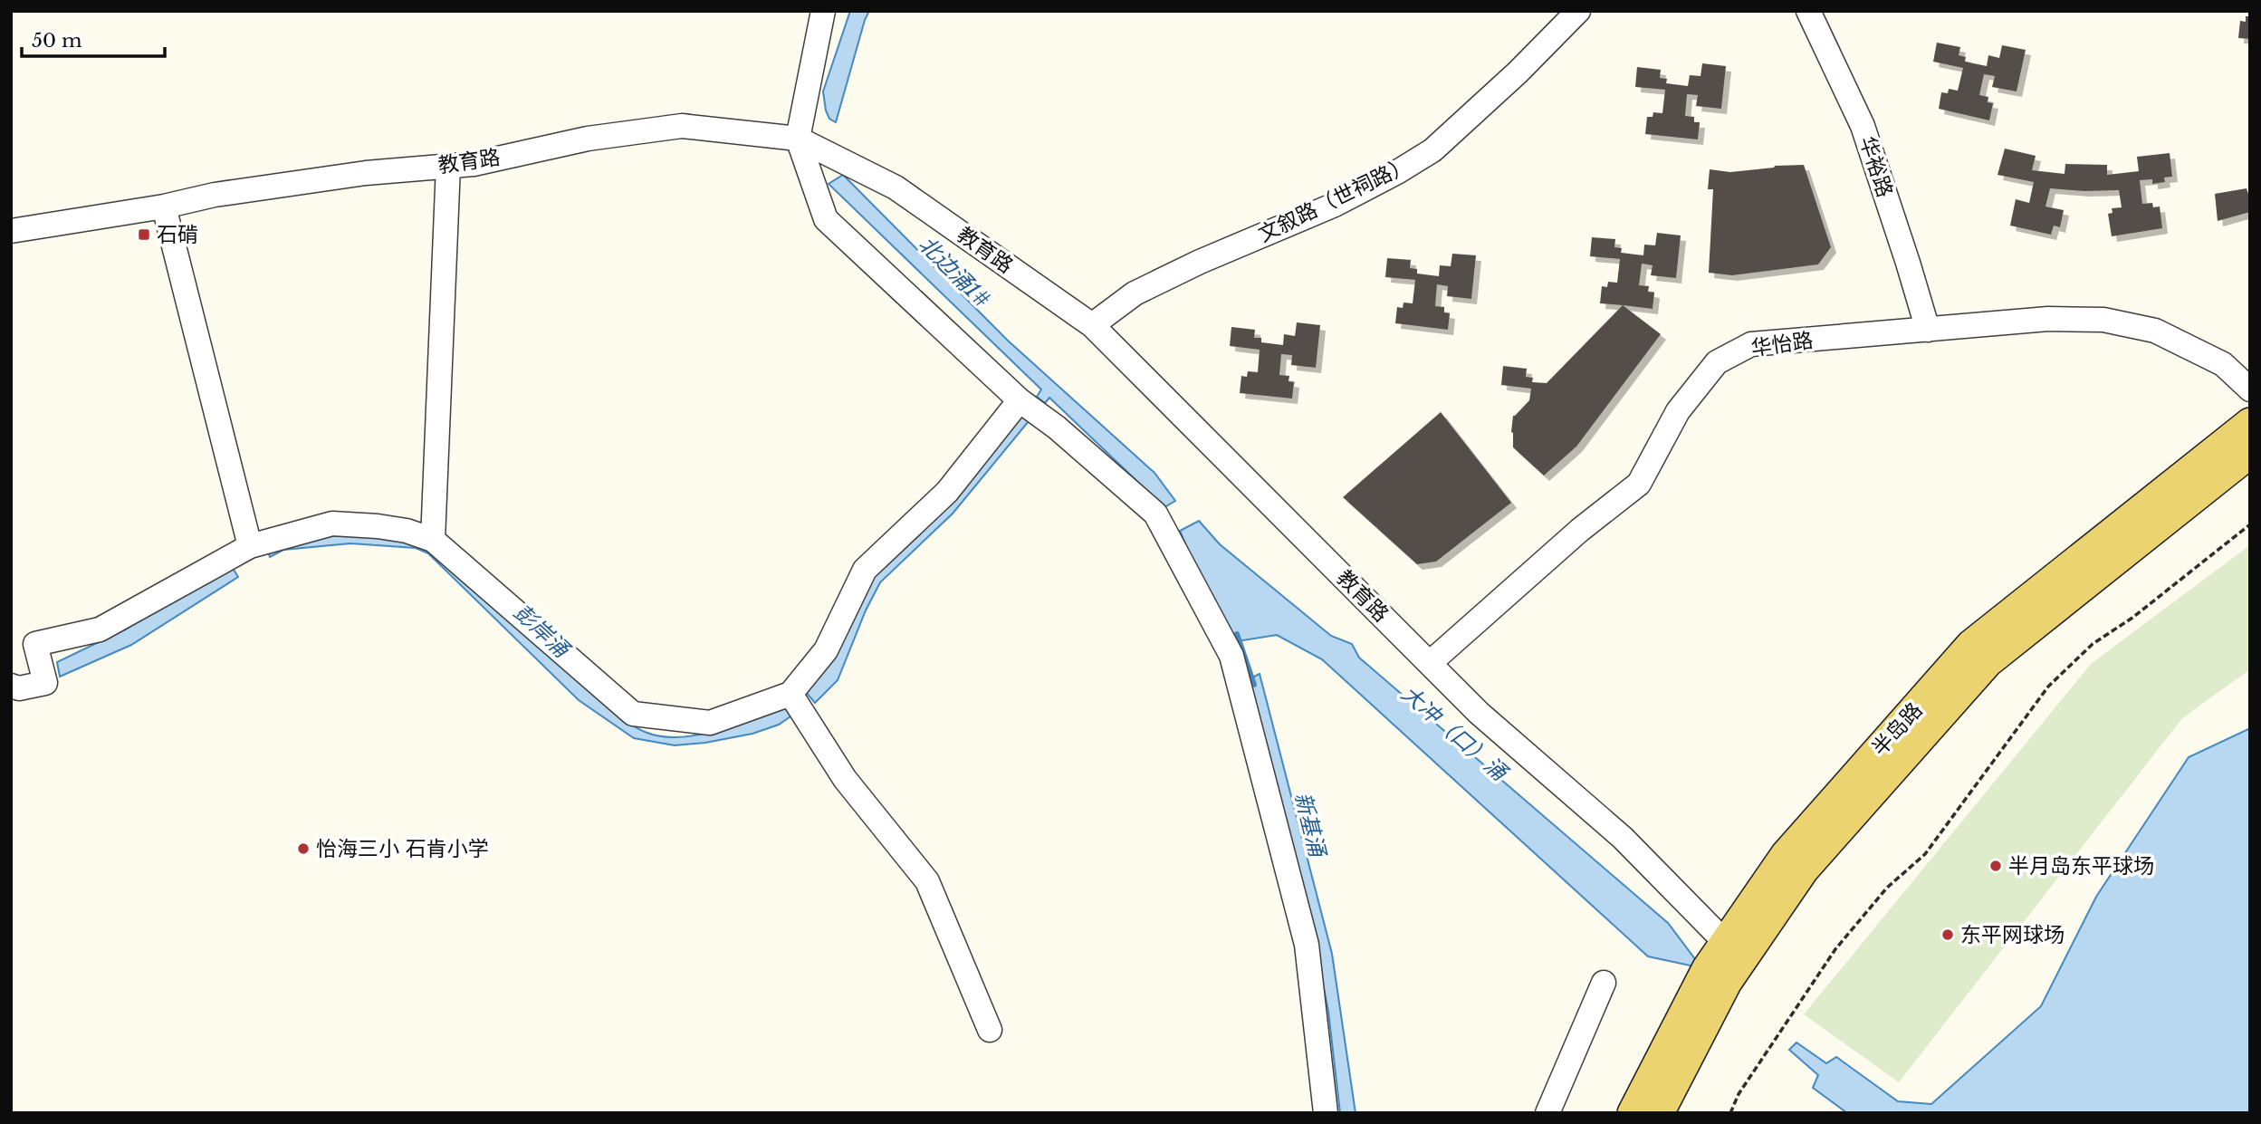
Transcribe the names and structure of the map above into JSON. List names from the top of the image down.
{
  "streets": {
    "main road": ["半岛路"],
    "street": [
      "教育路",
      "华裕路",
      "文叙路（世祠路）",
      "华怡路"
    ]
  },
  "crossings": [
    ["教育路", "文叙路（世祠路）"],
    ["教育路", "华怡路"],
    ["教育路", "半岛路"],
    ["华裕路", "华怡路"]
  ],
  "water": [
    "北边涌1#",
    "彭岸涌",
    "大冲（口）涌",
    "新基涌"
  ],
  "places": {
    "transit": ["石𬒔"],
    "other": ["怡海三小 石肯小学", "半月岛东平球场", "东平网球场"]
  },
  "scale_bar": "50 m"
}
